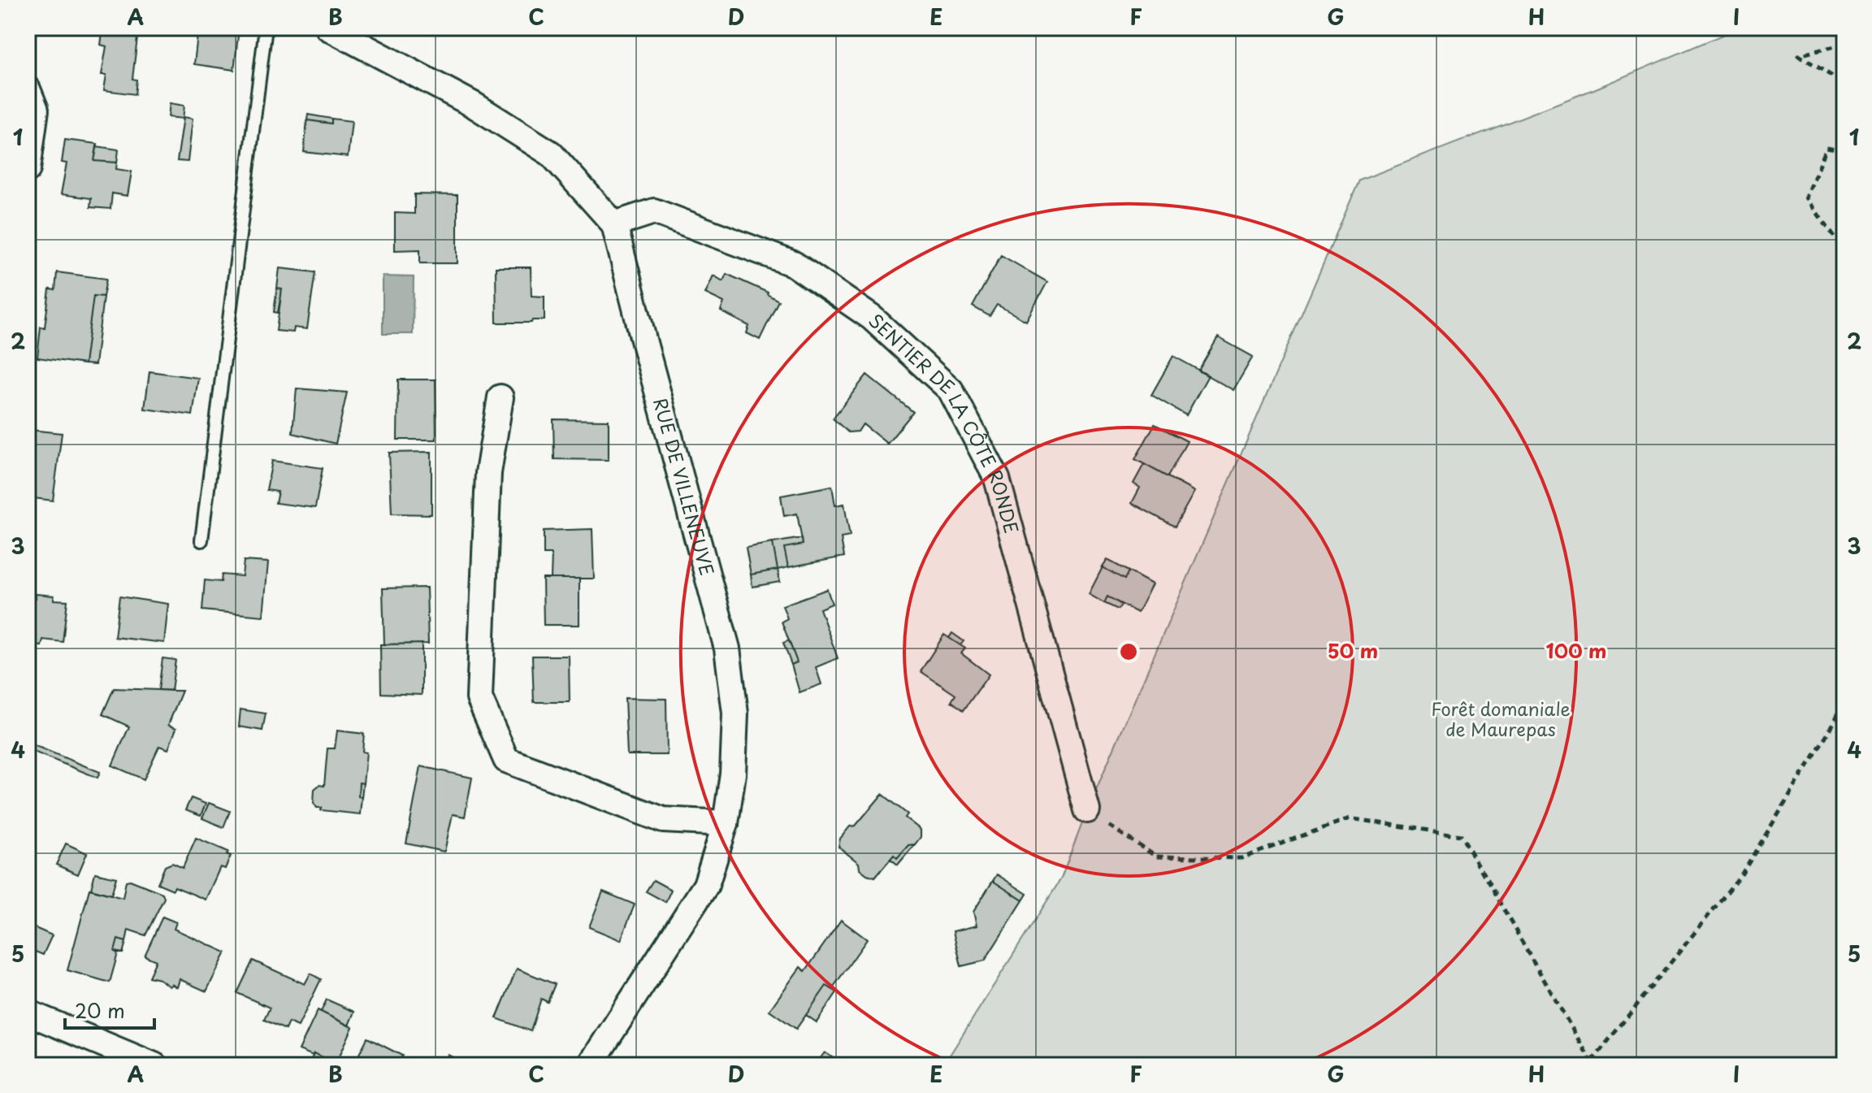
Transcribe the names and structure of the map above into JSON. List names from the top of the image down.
{
  "streets": {
    "street": ["SENTIER DE LA CÔTE RONDE", "RUE DE VILLENEUVE"]
  },
  "crossings": [
    ["SENTIER DE LA CÔTE RONDE", "RUE DE VILLENEUVE"]
  ],
  "parks": ["Forêt domaniale de Maurepas"],
  "scale_bar": "20 m",
  "grid": {
    "columns": [
      "A",
      "B",
      "C",
      "D",
      "E",
      "F",
      "G",
      "H",
      "I"
    ],
    "rows": [
      "1",
      "2",
      "3",
      "4",
      "5"
    ]
  },
  "rings": ["50 m", "100 m"]
}
